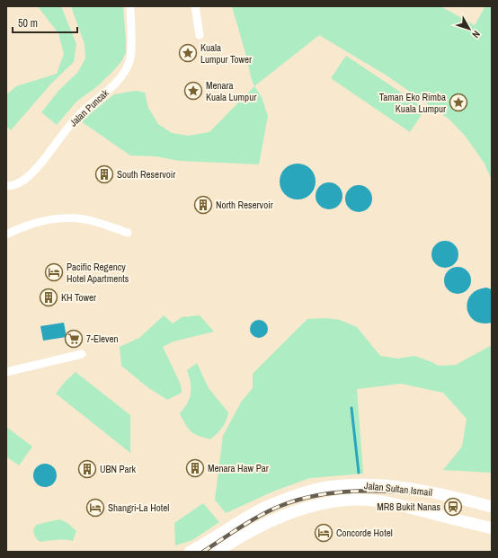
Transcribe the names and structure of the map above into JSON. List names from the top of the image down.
{
  "streets": {
    "main road": ["Jalan Sultan Ismail"],
    "street": ["Jalan Puncak"]
  },
  "places": {
    "place": ["Kuala Lumpur Tower", "Menara Kuala Lumpur", "Taman Eko Rimba Kuala Lumpur"],
    "building": [
      "South Reservoir",
      "North Reservoir",
      "KH Tower",
      "Menara Haw Par",
      "UBN Park"
    ],
    "hotel": ["Pacific Regency Hotel Apartments", "Shangri-La Hotel", "Concorde Hotel"],
    "supermarket": ["7-Eleven"],
    "station": ["MR8 Bukit Nanas"]
  },
  "scale_bar": "50 m",
  "north": "bottom right"
}
